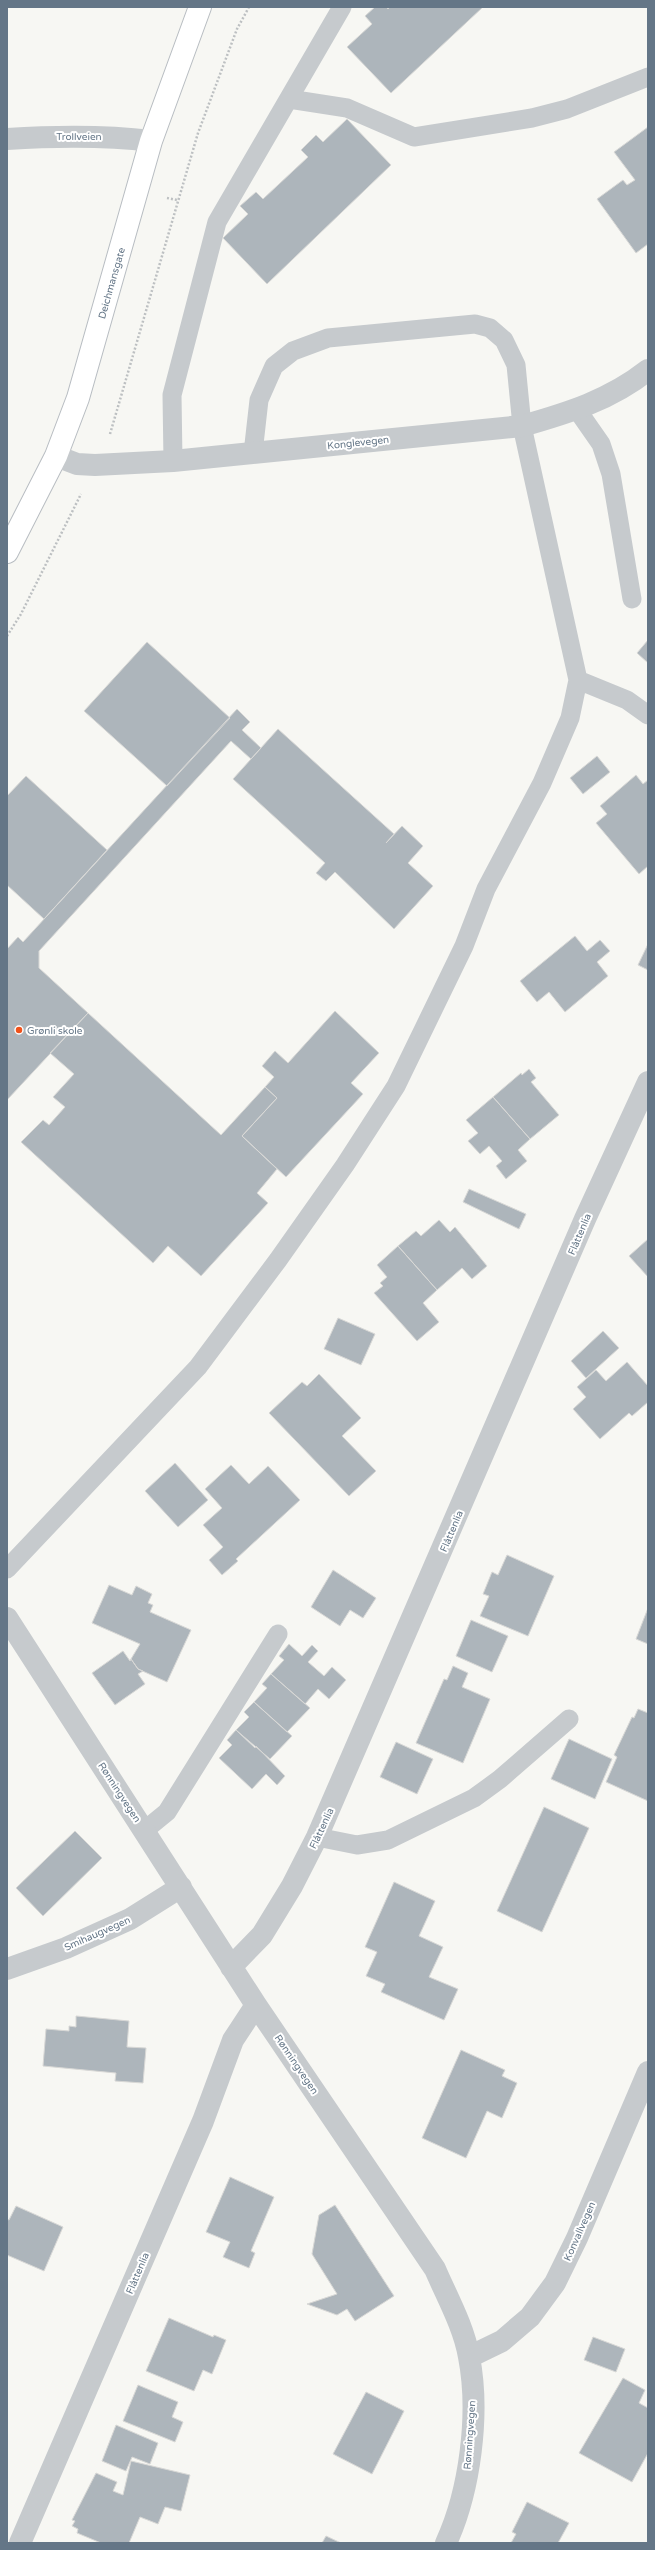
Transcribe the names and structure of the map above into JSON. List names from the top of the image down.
{
  "streets": {
    "street": [
      "Trollveien",
      "Deichmansgate",
      "Konglevegen",
      "Flåttenlia",
      "Rønningvegen",
      "Smihaugvegen",
      "Konvallvegen"
    ]
  },
  "crossings": [
    ["Trollveien", "Deichmansgate"],
    ["Deichmansgate", "Konglevegen"],
    ["Flåttenlia", "Rønningvegen"],
    ["Rønningvegen", "Smihaugvegen"],
    ["Rønningvegen", "Konvallvegen"]
  ],
  "places": ["Grønli skole"]
}
